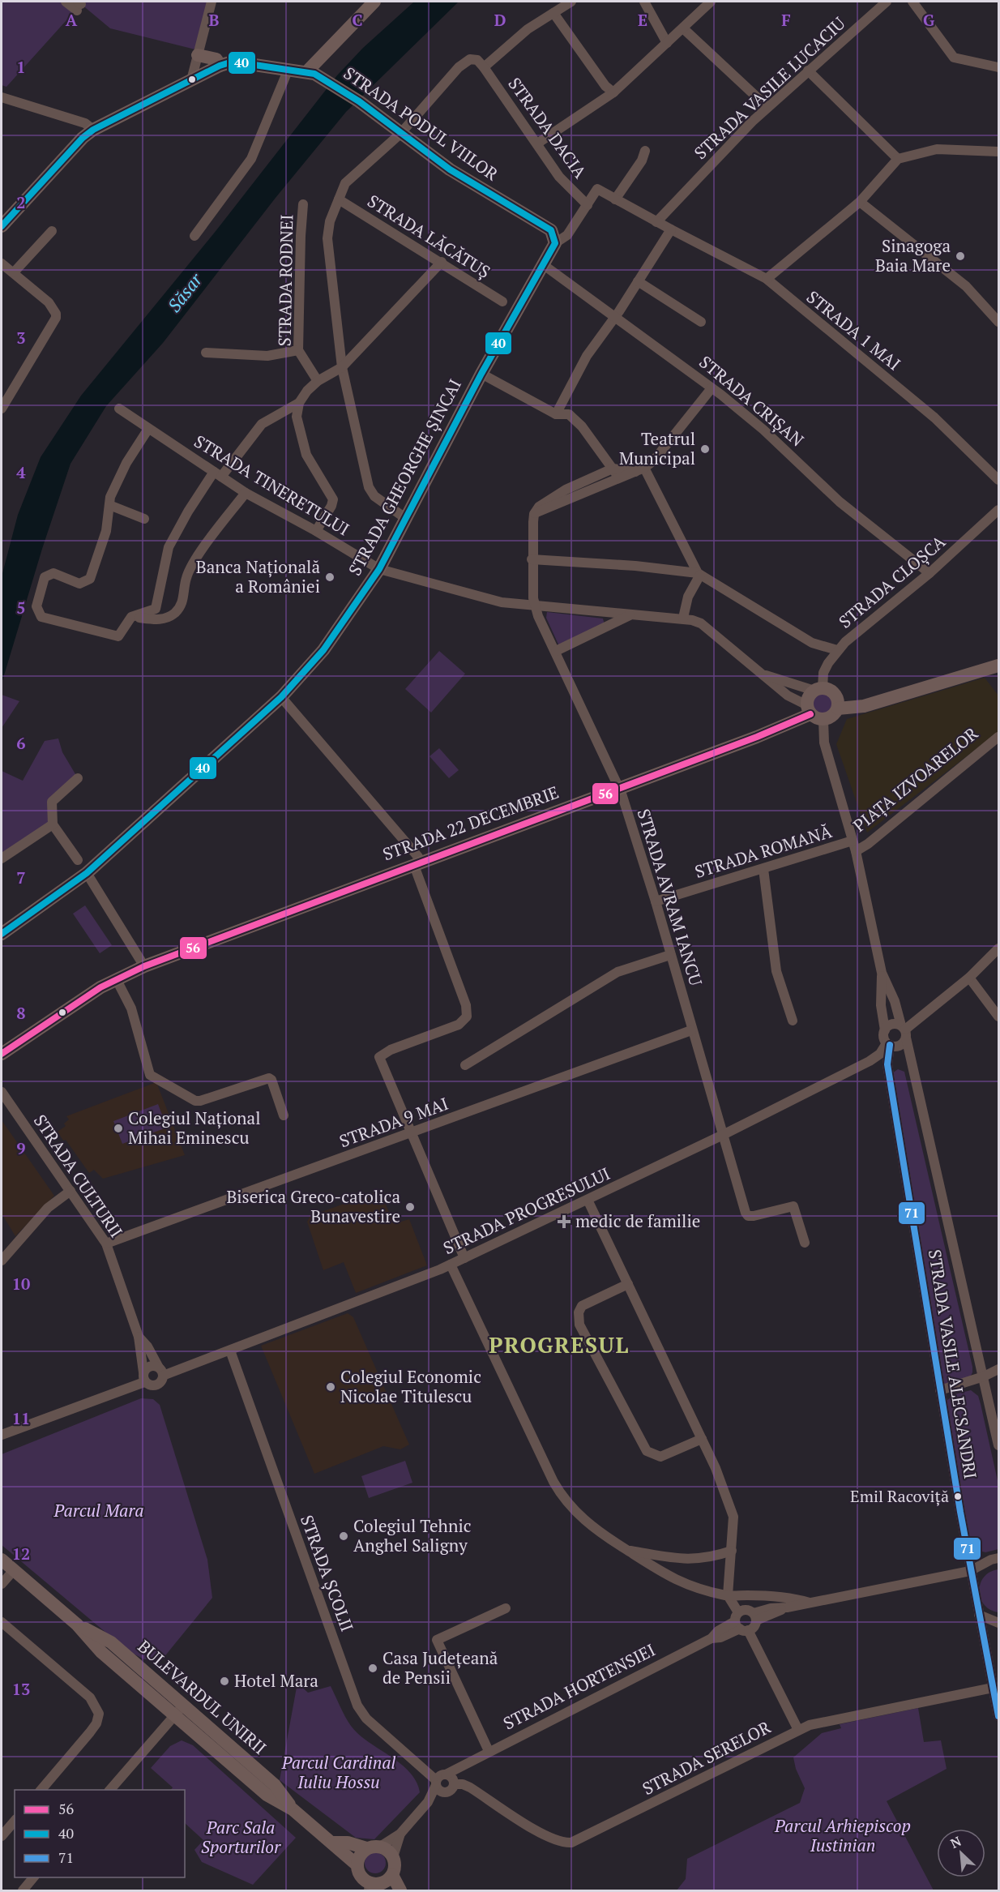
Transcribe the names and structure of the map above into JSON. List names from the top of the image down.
{
  "streets": {
    "main road": [
      "STRADA PODUL VIILOR",
      "STRADA GHEORGHE ȘINCAI",
      "STRADA 22 DECEMBRIE",
      "BULEVARDUL UNIRII"
    ],
    "street": [
      "STRADA VASILE LUCACIU",
      "STRADA DACIA",
      "STRADA LĂCĂTUȘ",
      "STRADA RODNEI",
      "STRADA 1 MAI",
      "STRADA CRIȘAN",
      "STRADA TINERETULUI",
      "STRADA CLOȘCA",
      "PIAȚA IZVOARELOR",
      "STRADA ROMANĂ",
      "STRADA AVRAM IANCU",
      "STRADA 9 MAI",
      "STRADA CULTURII",
      "STRADA PROGRESULUI",
      "STRADA VASILE ALECSANDRI",
      "STRADA ȘCOLII",
      "STRADA HORTENSIEI",
      "STRADA SERELOR"
    ]
  },
  "crossings": [
    ["STRADA VASILE LUCACIU", "STRADA 1 MAI"],
    ["STRADA PODUL VIILOR", "STRADA GHEORGHE ȘINCAI"],
    ["STRADA DACIA", "STRADA 1 MAI"],
    ["STRADA CRIȘAN", "STRADA GHEORGHE ȘINCAI"],
    ["STRADA CRIȘAN", "STRADA CLOȘCA"],
    ["STRADA GHEORGHE ȘINCAI", "STRADA TINERETULUI"],
    ["STRADA TINERETULUI", "STRADA CLOȘCA"],
    ["STRADA TINERETULUI", "STRADA 22 DECEMBRIE"],
    ["STRADA TINERETULUI", "STRADA AVRAM IANCU"],
    ["STRADA TINERETULUI", "STRADA VASILE ALECSANDRI"],
    ["STRADA CLOȘCA", "STRADA 22 DECEMBRIE"],
    ["STRADA CLOȘCA", "STRADA VASILE ALECSANDRI"],
    ["PIAȚA IZVOARELOR", "STRADA VASILE ALECSANDRI"],
    ["STRADA 22 DECEMBRIE", "STRADA AVRAM IANCU"],
    ["STRADA 22 DECEMBRIE", "STRADA VASILE ALECSANDRI"],
    ["STRADA ROMANĂ", "STRADA AVRAM IANCU"],
    ["STRADA ROMANĂ", "STRADA VASILE ALECSANDRI"],
    ["STRADA AVRAM IANCU", "STRADA 9 MAI"],
    ["STRADA AVRAM IANCU", "STRADA PROGRESULUI"],
    ["STRADA 9 MAI", "STRADA CULTURII"],
    ["STRADA CULTURII", "STRADA PROGRESULUI"],
    ["STRADA PROGRESULUI", "STRADA VASILE ALECSANDRI"],
    ["STRADA PROGRESULUI", "STRADA ȘCOLII"],
    ["STRADA VASILE ALECSANDRI", "STRADA SERELOR"],
    ["STRADA ȘCOLII", "STRADA HORTENSIEI"],
    ["STRADA ȘCOLII", "STRADA SERELOR"],
    ["STRADA HORTENSIEI", "STRADA SERELOR"]
  ],
  "districts": ["PROGRESUL"],
  "water": ["Săsar"],
  "parks": [
    "Parcul Mara",
    "Parcul Cardinal Iuliu Hossu",
    "Parcul Arhiepiscop Iustinian",
    "Parc Sala Sporturilor"
  ],
  "places": {
    "other": [
      "Sinagoga Baia Mare",
      "Teatrul Municipal",
      "Banca Națională a României",
      "Colegiul Național Mihai Eminescu",
      "Biserica Greco-catolica Bunavestire",
      "Colegiul Economic Nicolae Titulescu",
      "Emil Racoviță",
      "Colegiul Tehnic Anghel Saligny",
      "Casa Județeană de Pensii",
      "Hotel Mara"
    ],
    "health": ["medic de familie"]
  },
  "lines": ["transit line 40", "transit line 56", "transit line 71"],
  "legend": ["56", "40", "71"],
  "north": "top left",
  "grid": {
    "columns": [
      "A",
      "B",
      "C",
      "D",
      "E",
      "F",
      "G"
    ],
    "rows": [
      "1",
      "2",
      "3",
      "4",
      "5",
      "6",
      "7",
      "8",
      "9",
      "10",
      "11",
      "12",
      "13"
    ]
  }
}
